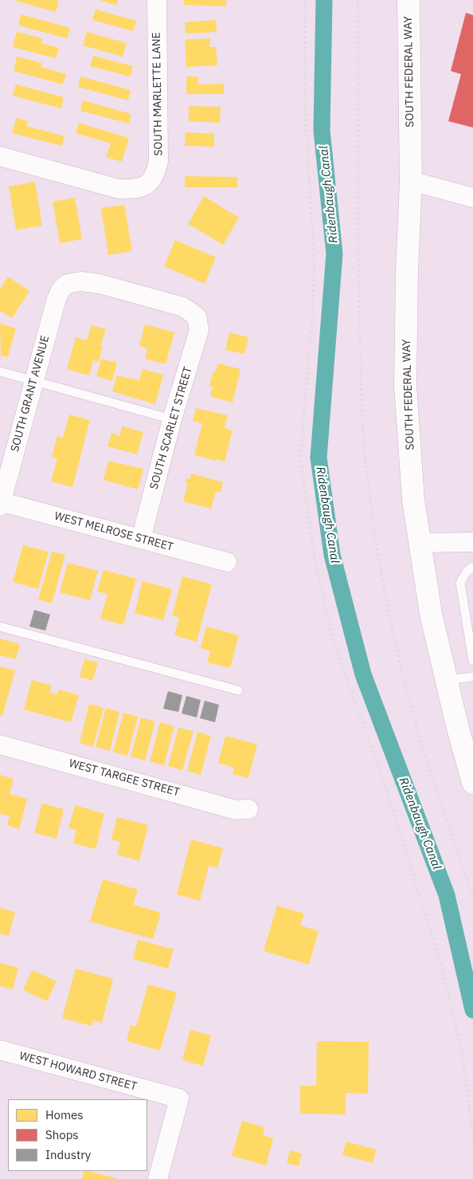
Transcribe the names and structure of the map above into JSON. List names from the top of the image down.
{
  "streets": {
    "main road": ["SOUTH FEDERAL WAY"],
    "street": [
      "SOUTH MARLETTE LANE",
      "SOUTH GRANT AVENUE",
      "SOUTH SCARLET STREET",
      "WEST MELROSE STREET",
      "WEST TARGEE STREET",
      "WEST HOWARD STREET"
    ]
  },
  "crossings": [
    ["SOUTH GRANT AVENUE", "SOUTH SCARLET STREET"],
    ["SOUTH GRANT AVENUE", "WEST MELROSE STREET"],
    ["SOUTH SCARLET STREET", "WEST MELROSE STREET"]
  ],
  "water": ["Ridenbaugh Canal"],
  "legend": ["Homes", "Shops", "Industry"]
}
